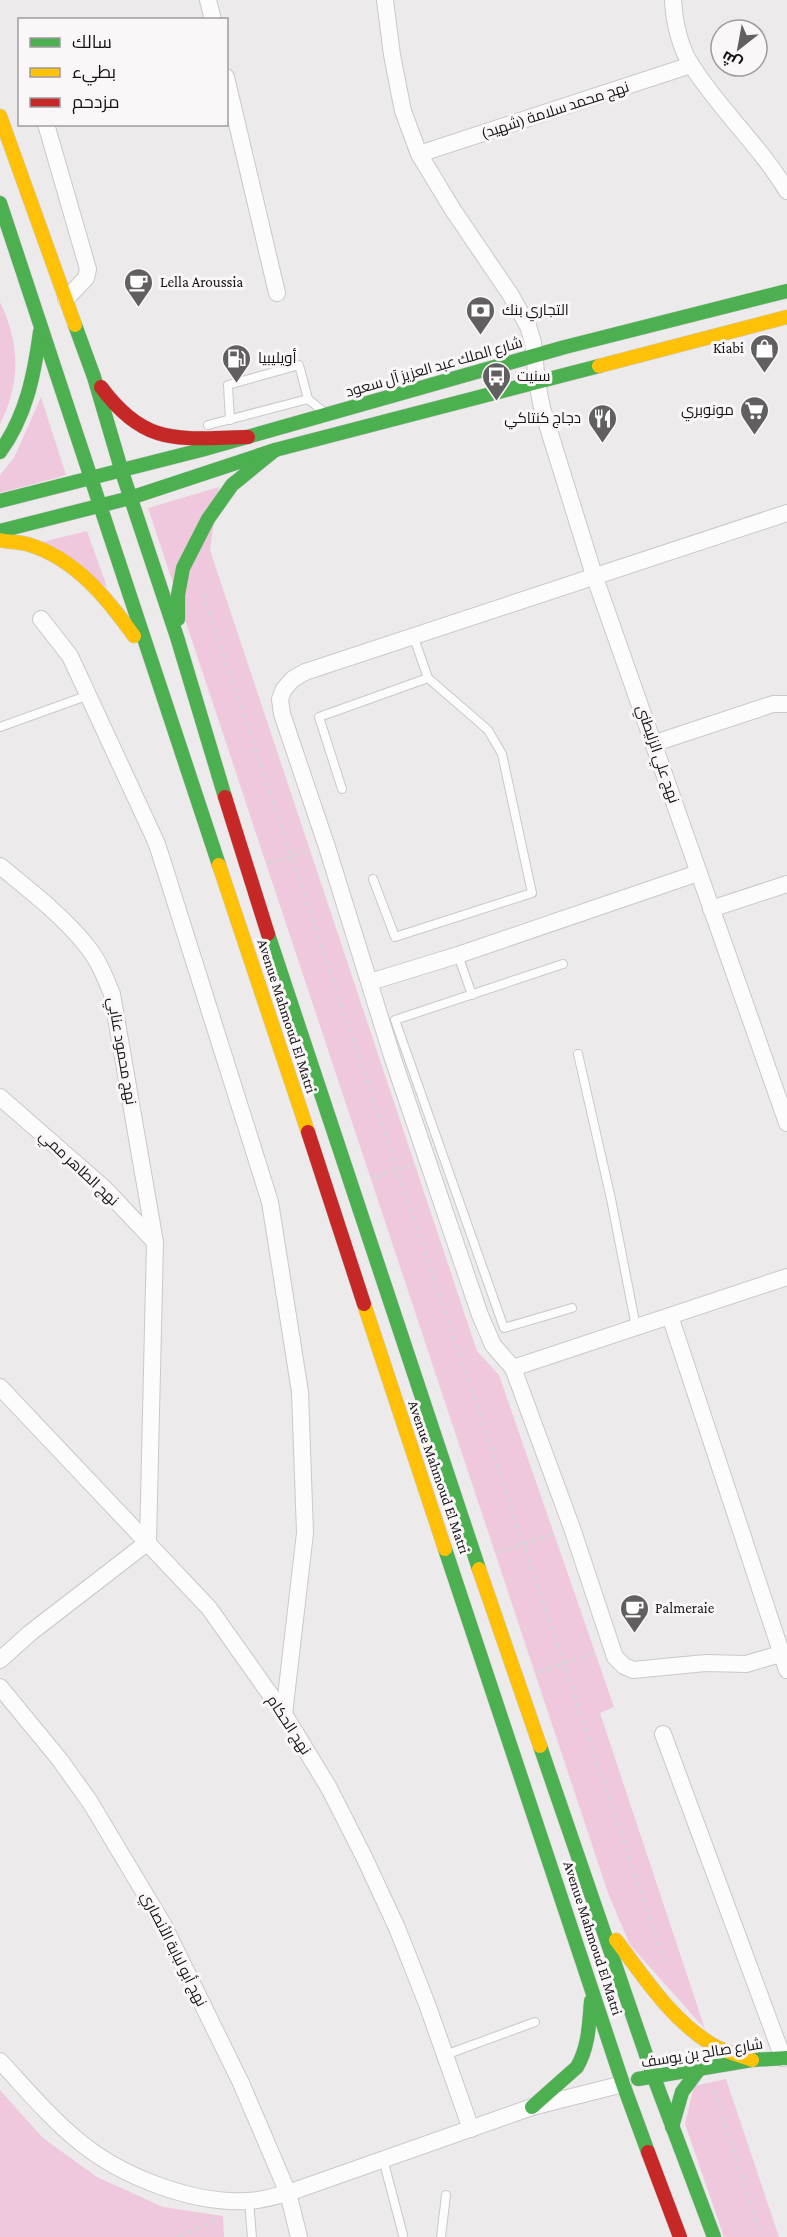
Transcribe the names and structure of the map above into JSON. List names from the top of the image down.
{
  "streets": {
    "main road": ["شارع الملك عبد العزيز آل سعود", "Avenue Mahmoud El Matri", "شارع صالح بن يوسف"],
    "street": [
      "نهج محمد سلامة (شهيد)",
      "نهج علي الزليطني",
      "نهج محمود عنابي",
      "نهج الطاهر ممي",
      "نهج الحكام",
      "نهج أبو لبابة الأنصاري"
    ]
  },
  "crossings": [
    ["نهج محمد سلامة (شهيد)", "نهج علي الزليطني"],
    ["شارع الملك عبد العزيز آل سعود", "نهج علي الزليطني"],
    ["شارع الملك عبد العزيز آل سعود", "Avenue Mahmoud El Matri"],
    ["Avenue Mahmoud El Matri", "شارع صالح بن يوسف"],
    ["نهج محمود عنابي", "نهج الطاهر ممي"],
    ["نهج محمود عنابي", "نهج الحكام"]
  ],
  "places": {
    "cafe": ["Lella Aroussia", "Palmeraie"],
    "bank": ["التجاري بنك"],
    "shop": ["Kiabi"],
    "fuel station": ["أويليبيا"],
    "bus stop": ["سنيت"],
    "supermarket": ["مونوبري"],
    "restaurant": ["دجاج كنتاكي"]
  },
  "legend": ["سالك", "بطيء", "مزدحم"],
  "north": "bottom left"
}
